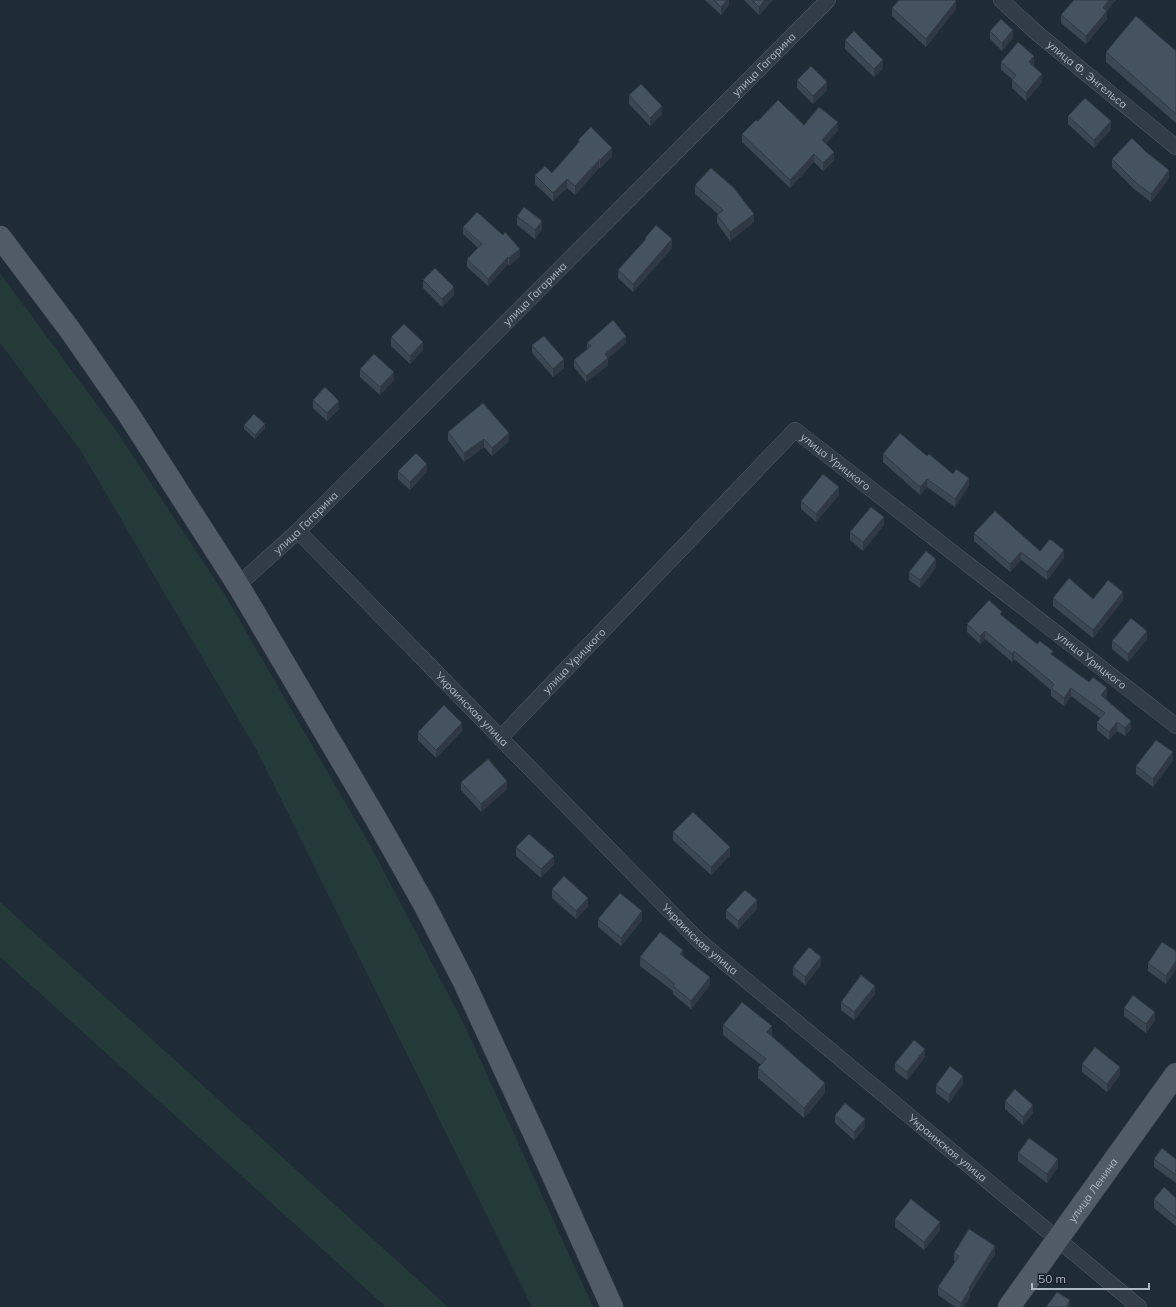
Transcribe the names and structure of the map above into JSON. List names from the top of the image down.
{
  "streets": {
    "main road": ["улица Ленина"],
    "street": [
      "улица Гагарина",
      "улица Ф. Энгельса",
      "улица Урицкого",
      "Украинская улица"
    ]
  },
  "crossings": [
    ["улица Гагарина", "Украинская улица"],
    ["улица Урицкого", "Украинская улица"],
    ["Украинская улица", "улица Ленина"]
  ],
  "scale_bar": "50 m"
}
